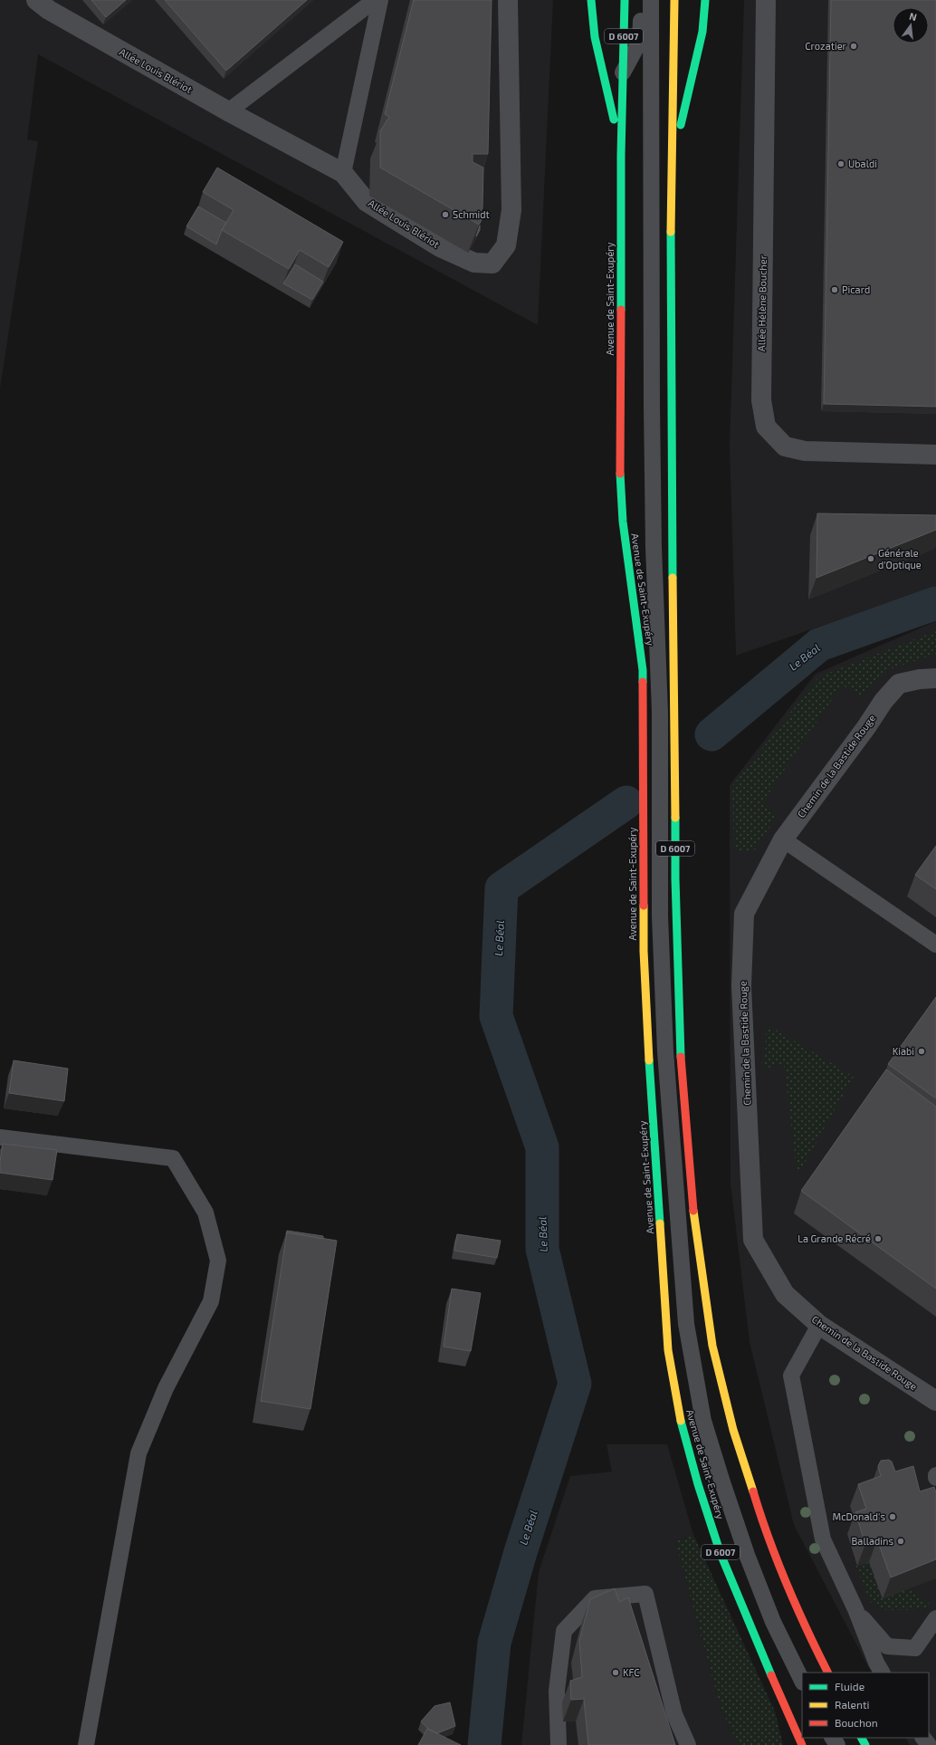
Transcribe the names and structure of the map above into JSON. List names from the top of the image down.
{
  "streets": {
    "main road": ["D 6007", "Avenue de Saint-Exupéry"],
    "street": ["Allée Louis Blériot", "Allée Hélène Boucher", "Chemin de la Bastide Rouge"]
  },
  "water": ["Le Béal"],
  "places": [
    "Crozatier",
    "Ubaldi",
    "Schmidt",
    "Picard",
    "Générale d'Optique",
    "Kiabi",
    "La Grande Récré",
    "McDonald's",
    "Balladins",
    "KFC"
  ],
  "legend": ["Fluide", "Ralenti", "Bouchon"],
  "north": "top"
}
